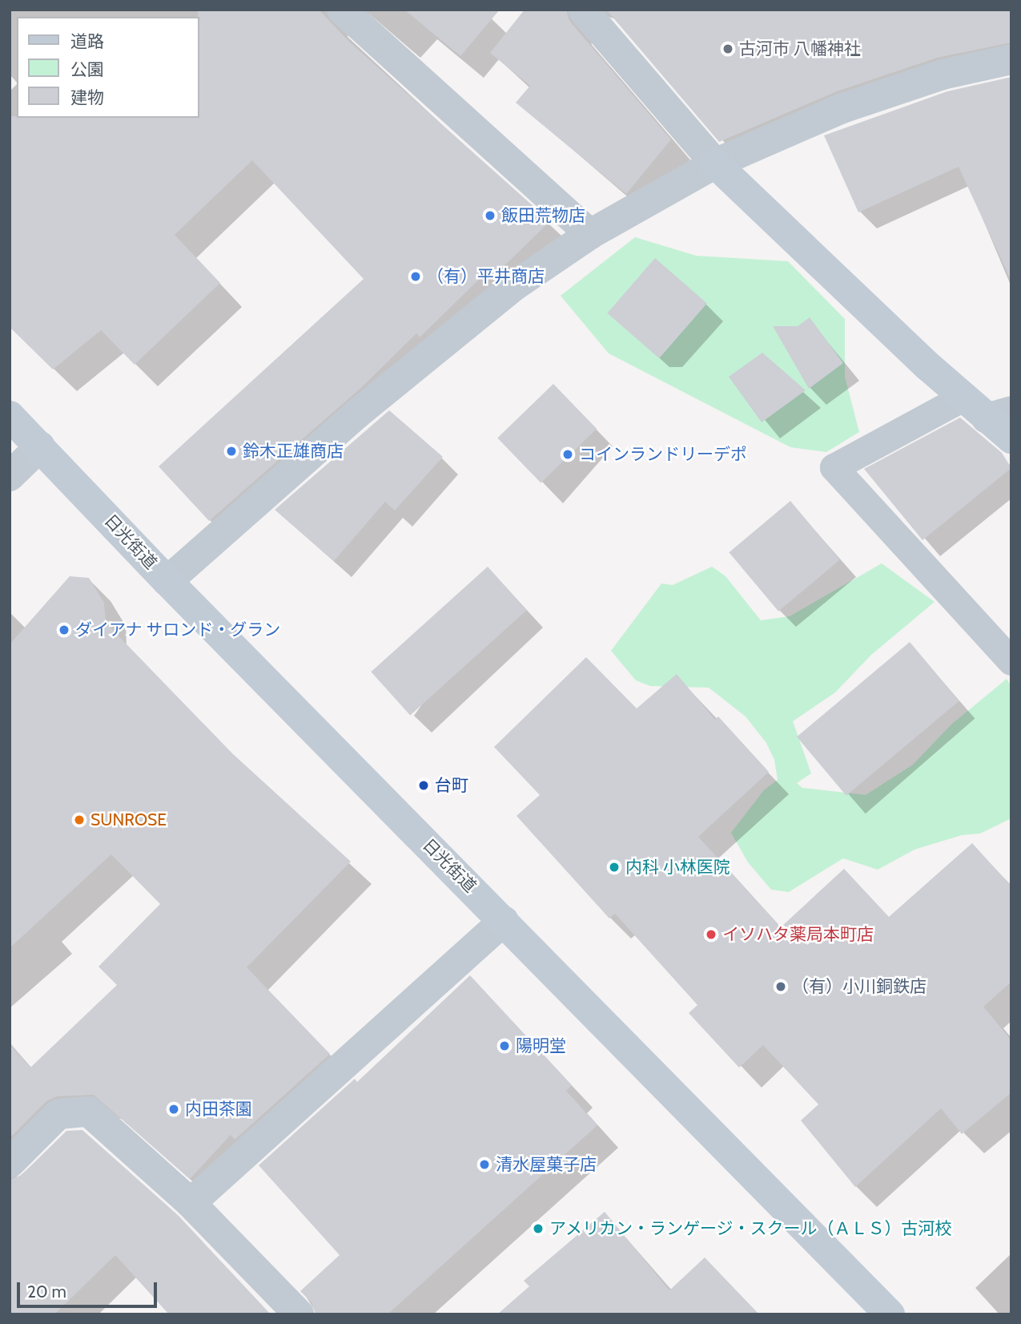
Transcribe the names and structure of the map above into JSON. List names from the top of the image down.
{
  "streets": {
    "main road": ["日光街道"]
  },
  "places": [
    "古河市 八幡神社",
    "飯田荒物店",
    "（有）平井商店",
    "鈴木正雄商店",
    "コインランドリーデポ",
    "ダイアナ サロンド・グラン",
    "台町",
    "SUNROSE",
    "内科 小林医院",
    "イソハタ薬局本町店",
    "（有）小川銅鉄店",
    "陽明堂",
    "内田茶園",
    "清水屋菓子店",
    "アメリカン・ランゲージ・スクール（ＡＬＳ）古河校"
  ],
  "legend": ["道路", "公園", "建物"],
  "scale_bar": "20 m"
}
